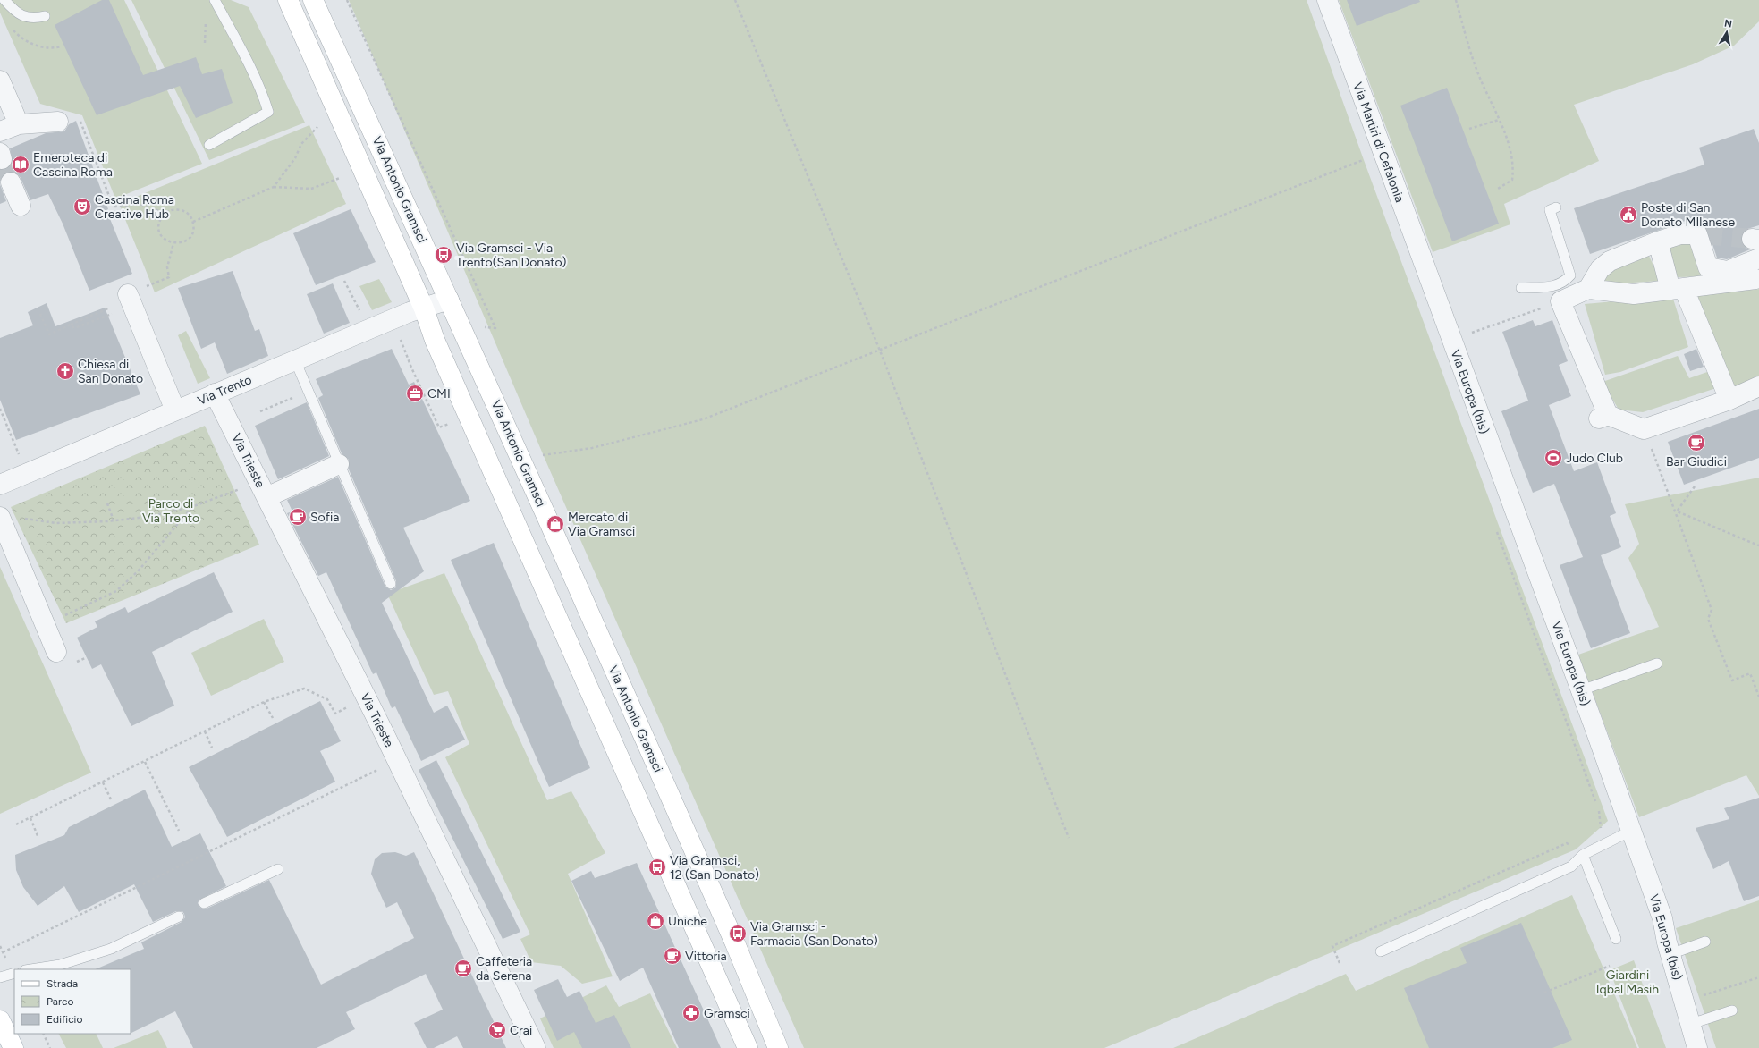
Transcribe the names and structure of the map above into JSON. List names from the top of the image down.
{
  "streets": {
    "street": [
      "Via Martiri di Cefalonia",
      "Via Antonio Gramsci",
      "Via Trento",
      "Via Europa (bis)",
      "Via Trieste"
    ]
  },
  "crossings": [
    ["Via Martiri di Cefalonia", "Via Europa (bis)"],
    ["Via Antonio Gramsci", "Via Trento"],
    ["Via Trento", "Via Trieste"]
  ],
  "parks": ["Parco di Via Trento", "Giardini Iqbal Masih"],
  "places": {
    "library": ["Emeroteca di Cascina Roma"],
    "theatre": ["Cascina Roma Creative Hub"],
    "public building": ["Poste di San Donato MIlanese"],
    "bus stop": ["Via Gramsci - Via Trento(San Donato)", "Via Gramsci, 12 (San Donato)", "Via Gramsci - Farmacia (San Donato)"],
    "church": ["Chiesa di San Donato"],
    "office": ["CMI"],
    "cafe": [
      "Bar Giudici",
      "Sofia",
      "Vittoria",
      "Caffeteria da Serena"
    ],
    "sports": ["Judo Club"],
    "shop": ["Mercato di Via Gramsci", "Uniche"],
    "pharmacy": ["Gramsci"],
    "supermarket": ["Crai"]
  },
  "legend": ["Strada", "Parco", "Edificio"],
  "north": "top"
}
